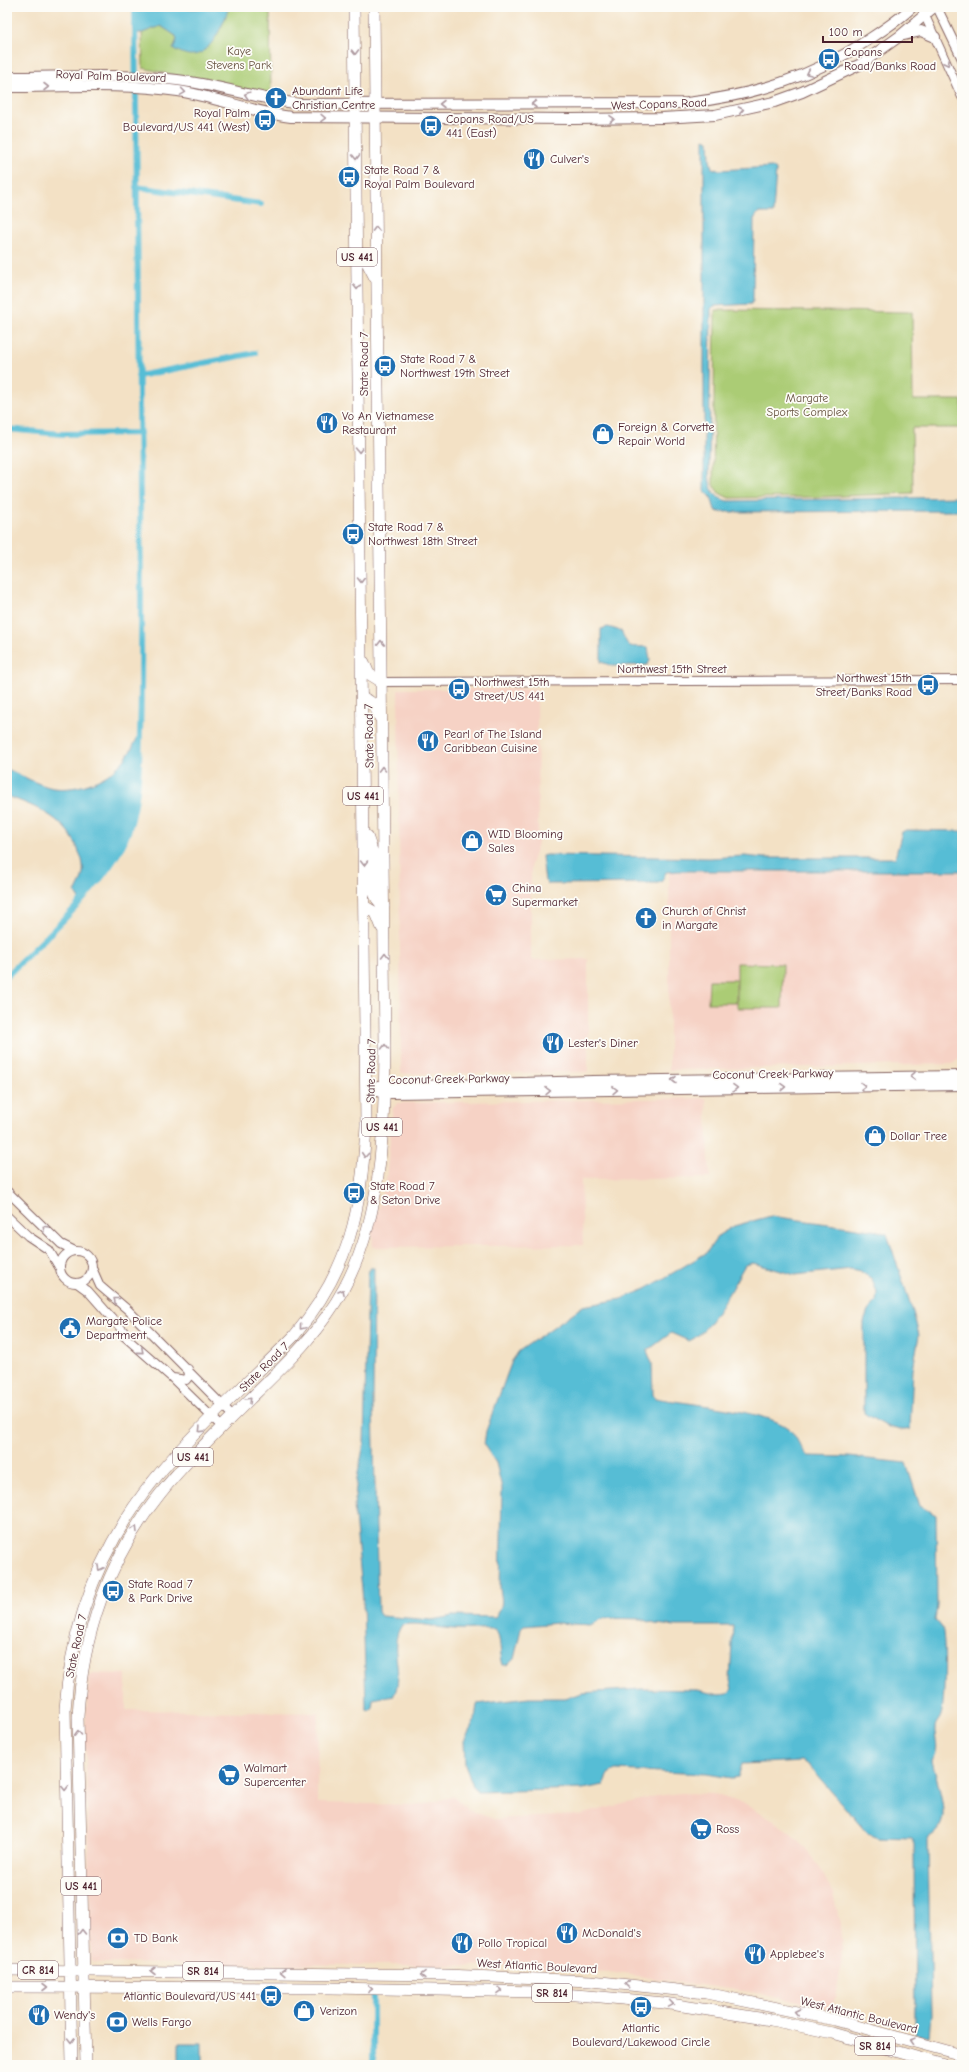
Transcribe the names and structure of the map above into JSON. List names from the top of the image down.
{
  "streets": {
    "main road": [
      "Royal Palm Boulevard",
      "West Copans Road",
      "US 441",
      "State Road 7",
      "Coconut Creek Parkway",
      "West Atlantic Boulevard",
      "CR 814",
      "SR 814"
    ],
    "street": ["Northwest 15th Street"]
  },
  "crossings": [
    ["Royal Palm Boulevard", "West Copans Road"],
    ["Royal Palm Boulevard", "State Road 7"],
    ["West Copans Road", "State Road 7"],
    ["State Road 7", "Northwest 15th Street"],
    ["State Road 7", "Coconut Creek Parkway"],
    ["State Road 7", "West Atlantic Boulevard"]
  ],
  "parks": ["Kaye Stevens Park", "Margate Sports Complex"],
  "places": {
    "bus stop": [
      "Copans Road/Banks Road",
      "Royal Palm Boulevard/US 441 (West)",
      "Copans Road/US 441 (East)",
      "State Road 7 & Royal Palm Boulevard",
      "State Road 7 & Northwest 19th Street",
      "State Road 7 & Northwest 18th Street",
      "Northwest 15th Street/Banks Road",
      "Northwest 15th Street/US 441",
      "State Road 7 & Seton Drive",
      "State Road 7 & Park Drive",
      "Atlantic Boulevard/US 441",
      "Atlantic Boulevard/Lakewood Circle"
    ],
    "church": ["Abundant Life Christian Centre", "Church of Christ in Margate"],
    "restaurant": [
      "Culver's",
      "Vo An Vietnamese Restaurant",
      "Pearl of The Island Caribbean Cuisine",
      "Lester's Diner",
      "McDonald's",
      "Pollo Tropical",
      "Applebee's",
      "Wendy's"
    ],
    "shop": [
      "Foreign & Corvette Repair World",
      "WID Blooming Sales",
      "Dollar Tree",
      "Verizon"
    ],
    "supermarket": ["China Supermarket", "Walmart Supercenter", "Ross"],
    "public building": ["Margate Police Department"],
    "bank": ["TD Bank", "Wells Fargo"]
  },
  "scale_bar": "100 m"
}
